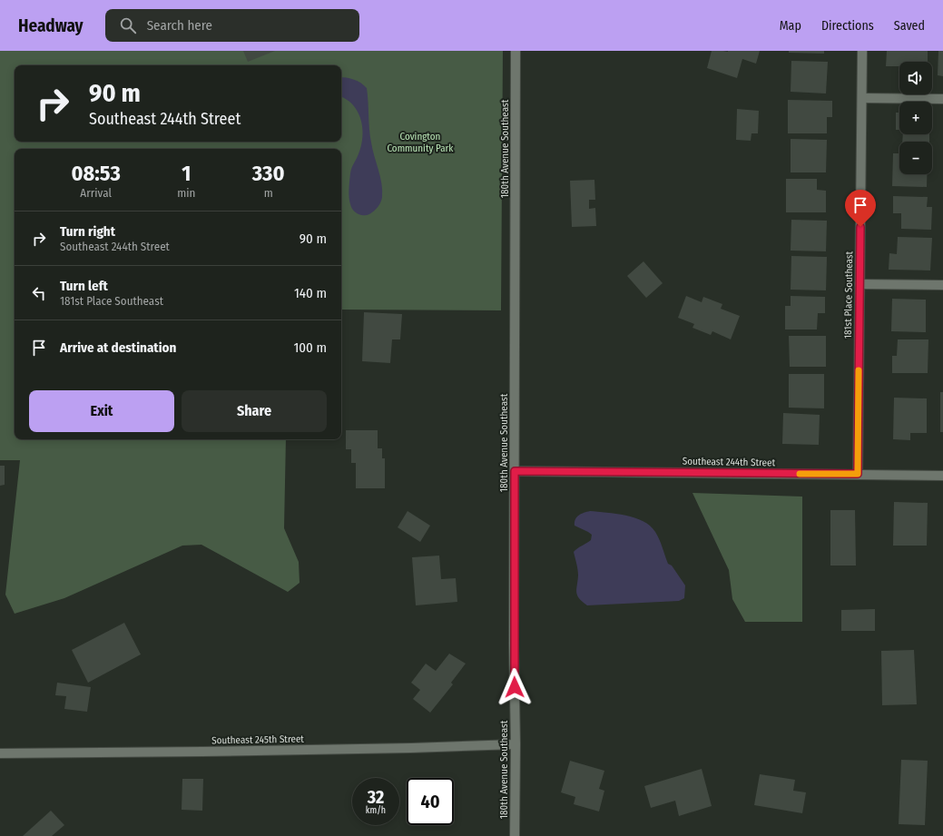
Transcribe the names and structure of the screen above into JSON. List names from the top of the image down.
{
  "streets": {
    "street": [
      "180th Avenue Southeast",
      "181st Place Southeast",
      "Southeast 244th Street",
      "Southeast 245th Street"
    ]
  },
  "crossings": [
    ["180th Avenue Southeast", "Southeast 244th Street"],
    ["180th Avenue Southeast", "Southeast 245th Street"],
    ["181st Place Southeast", "Southeast 244th Street"]
  ],
  "parks": ["Covington Community Park"],
  "page": {
    "header": "Headway",
    "search": "Search here",
    "nav": ["Map", "Directions", "Saved"],
    "map_buttons": ["+", "−"],
    "turn": ["90 m", "Southeast 244th Street"],
    "eta": [
      "08:53",
      "Arrival",
      "1",
      "min",
      "330",
      "m"
    ],
    "list": [
      {
        "name": "Turn right",
        "note": "Southeast 244th Street",
        "value": "90 m"
      },
      {
        "name": "Turn left",
        "note": "181st Place Southeast",
        "value": "140 m"
      },
      {
        "name": "Arrive at destination",
        "value": "100 m"
      }
    ],
    "buttons": ["Exit", "Share"],
    "speed": "32 km/h",
    "limit": "40"
  }
}
